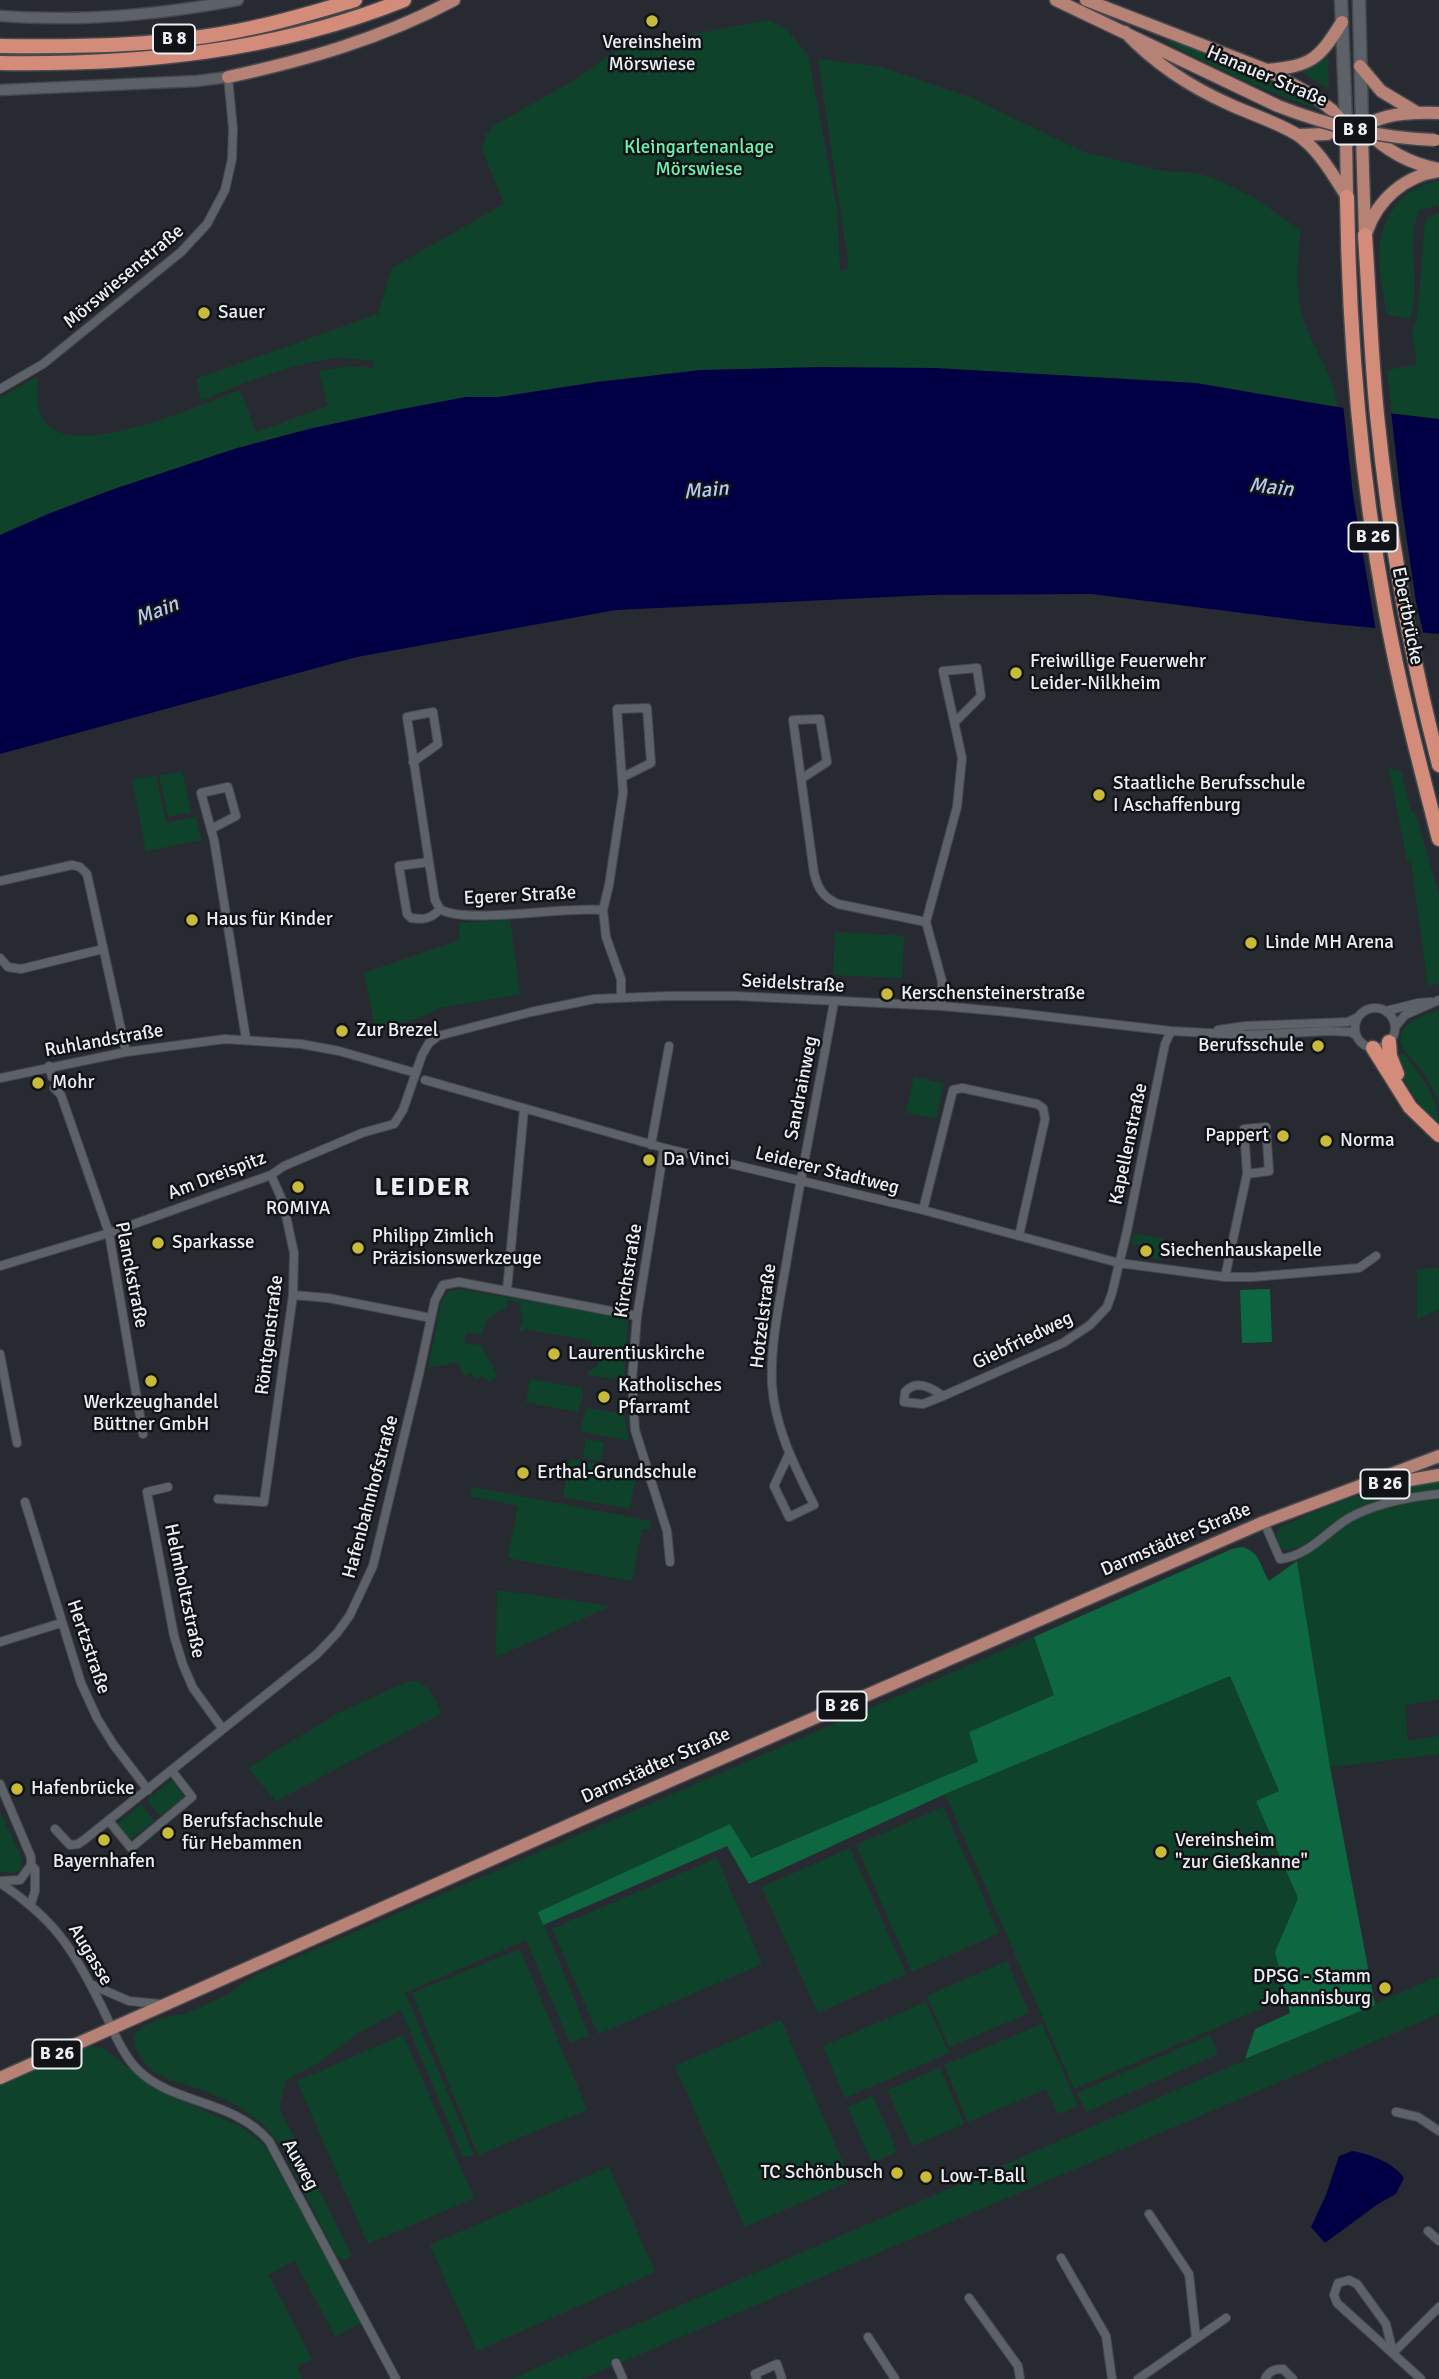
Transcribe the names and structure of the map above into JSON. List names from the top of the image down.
{
  "streets": {
    "highway": ["B 8", "B 26", "Ebertbrücke"],
    "main road": ["Hanauer Straße", "Darmstädter Straße"],
    "street": [
      "Mörswiesenstraße",
      "Egerer Straße",
      "Seidelstraße",
      "Ruhlandstraße",
      "Sandrainweg",
      "Kapellenstraße",
      "Leiderer Stadtweg",
      "Am Dreispitz",
      "Kirchstraße",
      "Planckstraße",
      "Hotzelstraße",
      "Röntgenstraße",
      "Giebfriedweg",
      "Hafenbahnhofstraße",
      "Helmholtzstraße",
      "Hertzstraße",
      "Augasse",
      "Auweg"
    ]
  },
  "crossings": [
    ["Seidelstraße", "Sandrainweg"],
    ["Seidelstraße", "Kapellenstraße"],
    ["Seidelstraße", "Am Dreispitz"],
    ["Sandrainweg", "Leiderer Stadtweg"],
    ["Sandrainweg", "Hotzelstraße"],
    ["Kapellenstraße", "Leiderer Stadtweg"],
    ["Kapellenstraße", "Giebfriedweg"],
    ["Leiderer Stadtweg", "Kirchstraße"],
    ["Leiderer Stadtweg", "Hotzelstraße"],
    ["Leiderer Stadtweg", "Giebfriedweg"],
    ["Am Dreispitz", "Planckstraße"],
    ["Am Dreispitz", "Röntgenstraße"],
    ["Hafenbahnhofstraße", "Helmholtzstraße"],
    ["Hafenbahnhofstraße", "Hertzstraße"],
    ["Darmstädter Straße", "Augasse"],
    ["Darmstädter Straße", "Auweg"],
    ["Augasse", "Auweg"]
  ],
  "districts": ["LEIDER"],
  "water": ["Main"],
  "parks": ["Kleingartenanlage Mörswiese"],
  "places": [
    "Vereinsheim Mörswiese",
    "Sauer",
    "Freiwillige Feuerwehr Leider-Nilkheim",
    "Staatliche Berufsschule I Aschaffenburg",
    "Haus für Kinder",
    "Linde MH Arena",
    "Kerschensteinerstraße",
    "Zur Brezel",
    "Berufsschule",
    "Mohr",
    "Pappert",
    "Norma",
    "Da Vinci",
    "ROMIYA",
    "Sparkasse",
    "Philipp Zimlich Präzisionswerkzeuge",
    "Siechenhauskapelle",
    "Laurentiuskirche",
    "Werkzeughandel Büttner GmbH",
    "Katholisches Pfarramt",
    "Erthal-Grundschule",
    "Hafenbrücke",
    "Berufsfachschule für Hebammen",
    "Bayernhafen",
    "Vereinsheim \"zur Gießkanne\"",
    "DPSG - Stamm Johannisburg",
    "TC Schönbusch",
    "Low-T-Ball"
  ]
}
